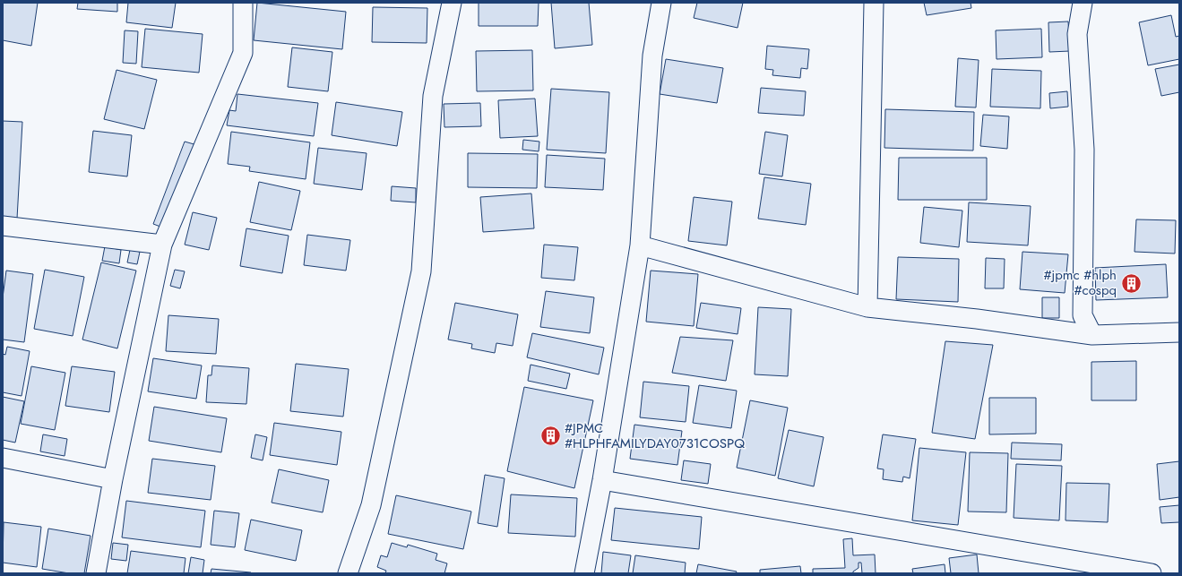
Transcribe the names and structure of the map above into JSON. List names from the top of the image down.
{
  "places": {
    "building": ["#jpmc #hlph #cospq", "#JPMC #HLPHFAMILYDAY0731COSPQ"]
  }
}
